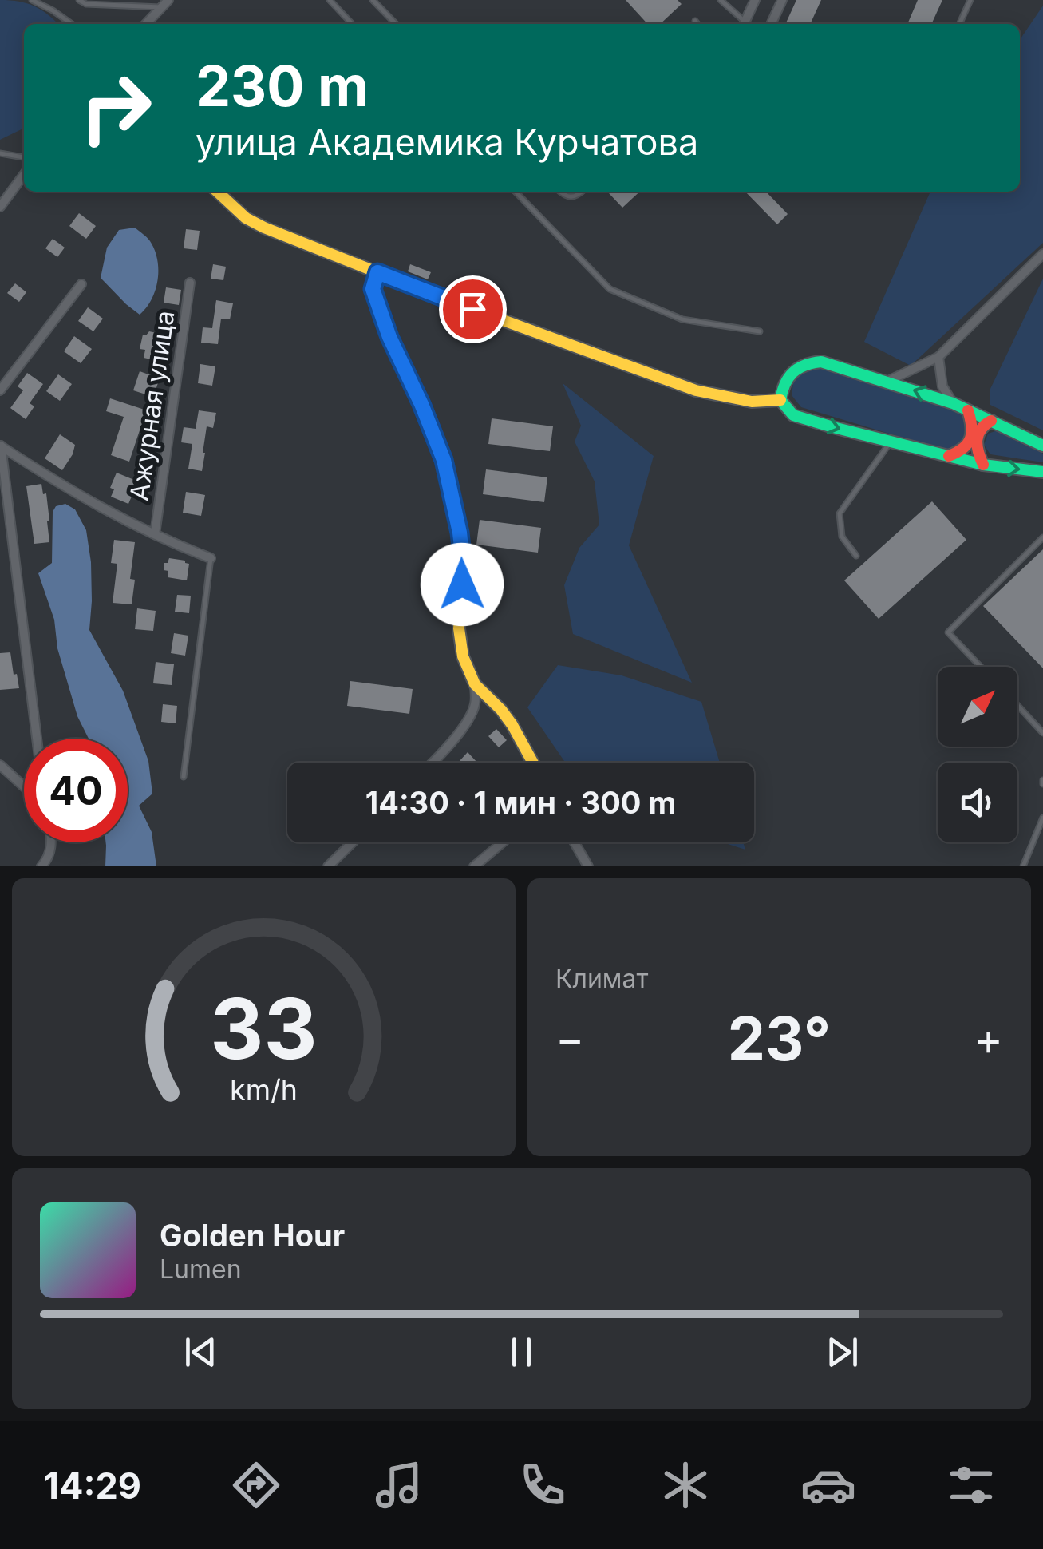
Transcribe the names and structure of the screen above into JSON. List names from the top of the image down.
{
  "streets": {
    "street": ["Ажурная улица"]
  },
  "north": "top right",
  "page": {
    "turn": ["230 m", "улица Академика Курчатова"],
    "limit": "40",
    "trip": "14:30 · 1 мин · 300 m",
    "tile": "Климат",
    "heat": ["−", "23°", "+"],
    "song": ["Golden Hour", "Lumen"],
    "tabs": "14:29",
    "gauge": ["33", "km/h"]
  }
}
